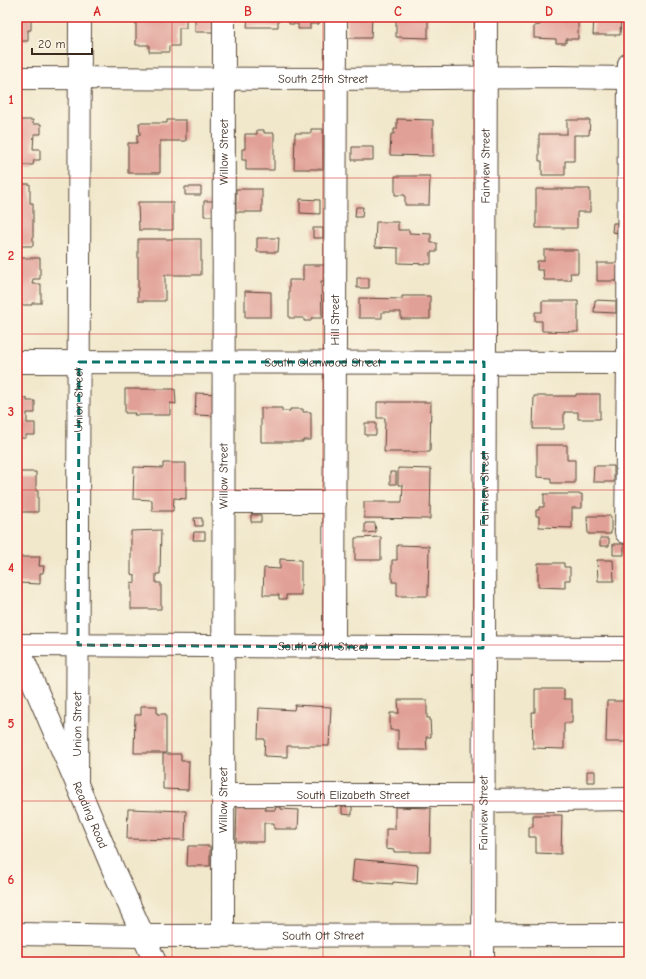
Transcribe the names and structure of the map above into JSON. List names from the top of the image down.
{
  "streets": {
    "street": [
      "South 25th Street",
      "Willow Street",
      "Fairview Street",
      "Hill Street",
      "South Glenwood Street",
      "Union Street",
      "South 26th Street",
      "South Elizabeth Street",
      "Reading Road",
      "South Ott Street"
    ]
  },
  "crossings": [
    ["South 25th Street", "Willow Street"],
    ["South 25th Street", "Fairview Street"],
    ["South 25th Street", "Hill Street"],
    ["South 25th Street", "Union Street"],
    ["Willow Street", "South Glenwood Street"],
    ["Willow Street", "South 26th Street"],
    ["Willow Street", "South Elizabeth Street"],
    ["Willow Street", "South Ott Street"],
    ["Fairview Street", "South Glenwood Street"],
    ["Fairview Street", "South 26th Street"],
    ["Fairview Street", "South Elizabeth Street"],
    ["Fairview Street", "South Ott Street"],
    ["Hill Street", "South Glenwood Street"],
    ["Hill Street", "South 26th Street"],
    ["South Glenwood Street", "Union Street"],
    ["Union Street", "South 26th Street"],
    ["Union Street", "Reading Road"],
    ["South 26th Street", "Reading Road"],
    ["Reading Road", "South Ott Street"]
  ],
  "scale_bar": "20 m",
  "grid": {
    "columns": [
      "A",
      "B",
      "C",
      "D"
    ],
    "rows": [
      "1",
      "2",
      "3",
      "4",
      "5",
      "6"
    ]
  }
}
